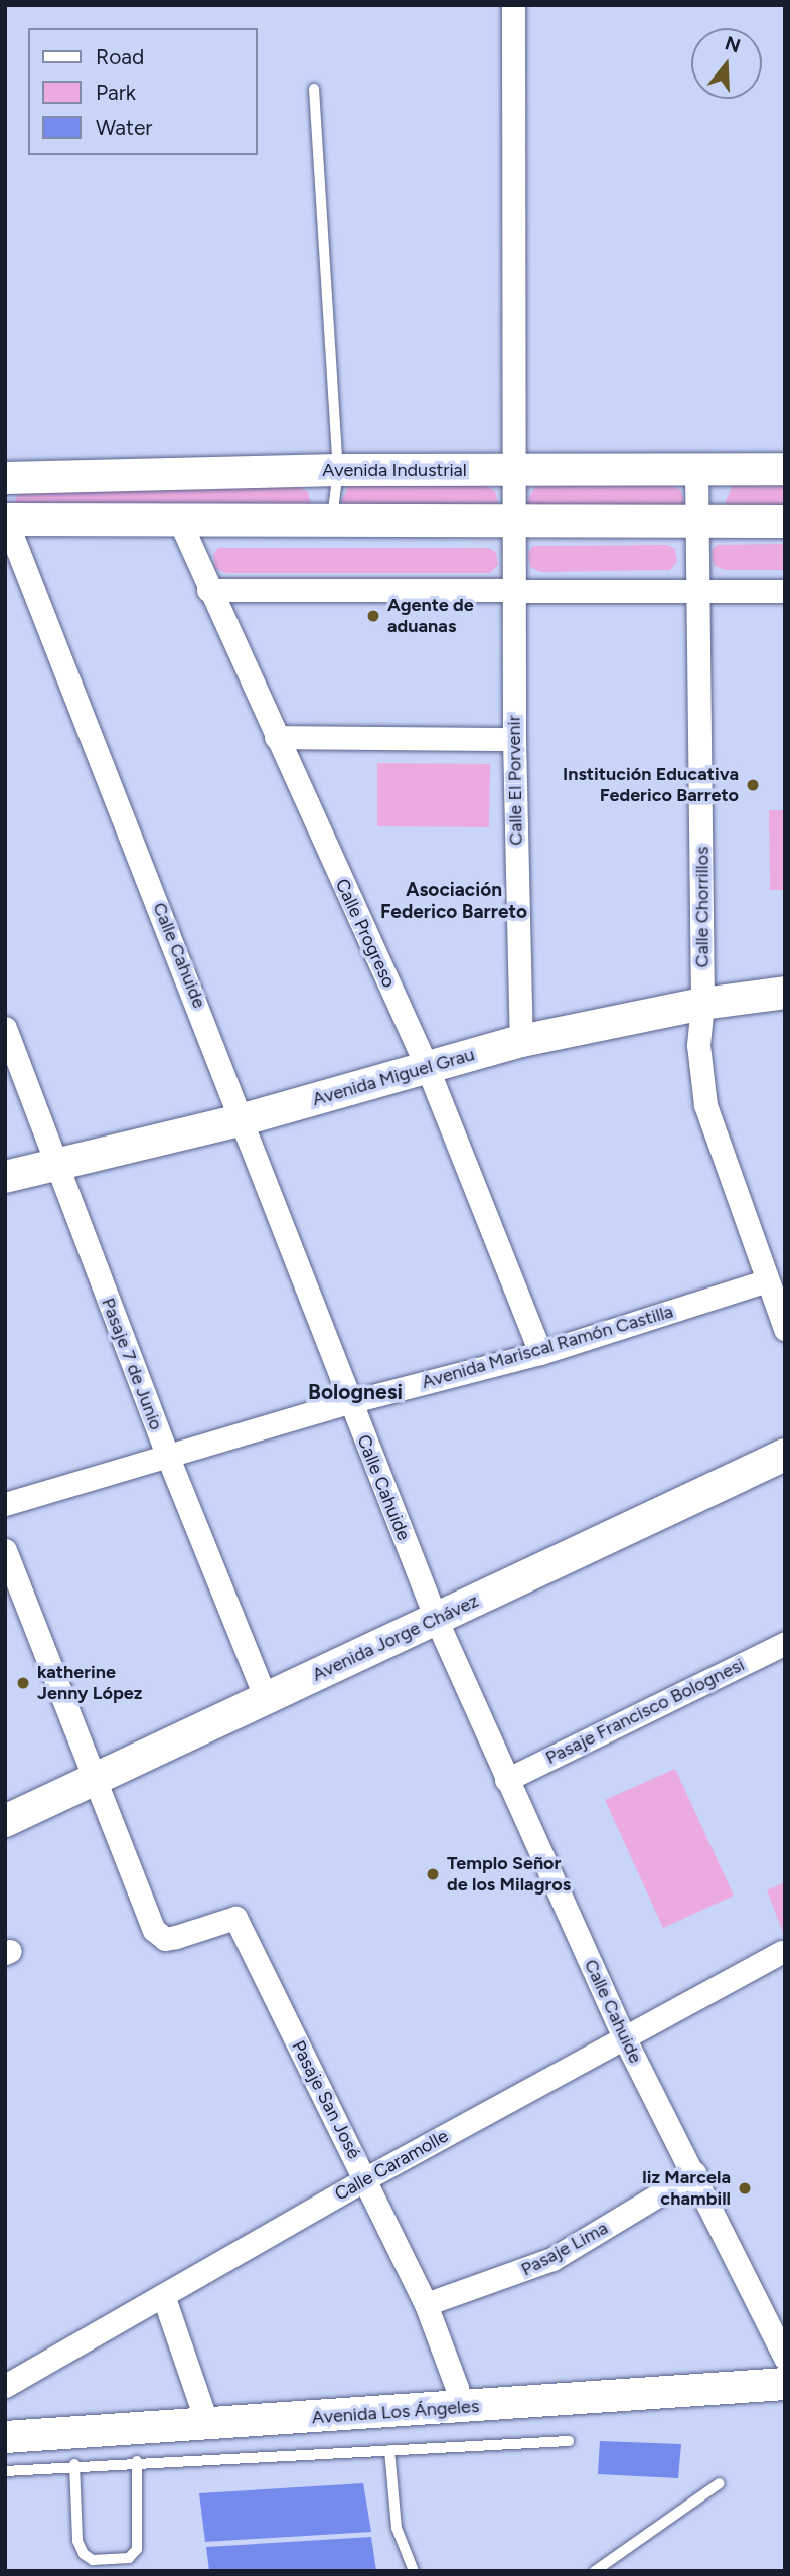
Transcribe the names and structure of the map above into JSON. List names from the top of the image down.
{
  "streets": {
    "street": [
      "Avenida Industrial",
      "Calle El Porvenir",
      "Calle Chorrillos",
      "Calle Progreso",
      "Calle Cahuide",
      "Avenida Miguel Grau",
      "Avenida Mariscal Ramón Castilla",
      "Pasaje 7 de Junio",
      "Avenida Jorge Chávez",
      "Pasaje Francisco Bolognesi",
      "Pasaje San José",
      "Calle Caramolle",
      "Pasaje Lima",
      "Avenida Los Ángeles"
    ]
  },
  "crossings": [
    ["Avenida Industrial", "Calle El Porvenir"],
    ["Avenida Industrial", "Calle Chorrillos"],
    ["Calle El Porvenir", "Avenida Miguel Grau"],
    ["Calle Chorrillos", "Avenida Miguel Grau"],
    ["Calle Chorrillos", "Avenida Mariscal Ramón Castilla"],
    ["Calle Progreso", "Avenida Miguel Grau"],
    ["Calle Progreso", "Avenida Mariscal Ramón Castilla"],
    ["Calle Cahuide", "Avenida Miguel Grau"],
    ["Calle Cahuide", "Avenida Mariscal Ramón Castilla"],
    ["Calle Cahuide", "Avenida Jorge Chávez"],
    ["Calle Cahuide", "Pasaje Francisco Bolognesi"],
    ["Calle Cahuide", "Calle Caramolle"],
    ["Calle Cahuide", "Pasaje Lima"],
    ["Avenida Miguel Grau", "Pasaje 7 de Junio"],
    ["Avenida Mariscal Ramón Castilla", "Pasaje 7 de Junio"],
    ["Pasaje 7 de Junio", "Avenida Jorge Chávez"],
    ["Avenida Jorge Chávez", "Pasaje San José"],
    ["Pasaje San José", "Calle Caramolle"],
    ["Pasaje San José", "Pasaje Lima"],
    ["Pasaje San José", "Avenida Los Ángeles"]
  ],
  "districts": ["Asociación Federico Barreto", "Bolognesi"],
  "places": [
    "Agente de aduanas",
    "Institución Educativa Federico Barreto",
    "katherine Jenny López",
    "Templo Señor de los Milagros",
    "liz Marcela chambill"
  ],
  "legend": ["Road", "Park", "Water"],
  "north": "top"
}
